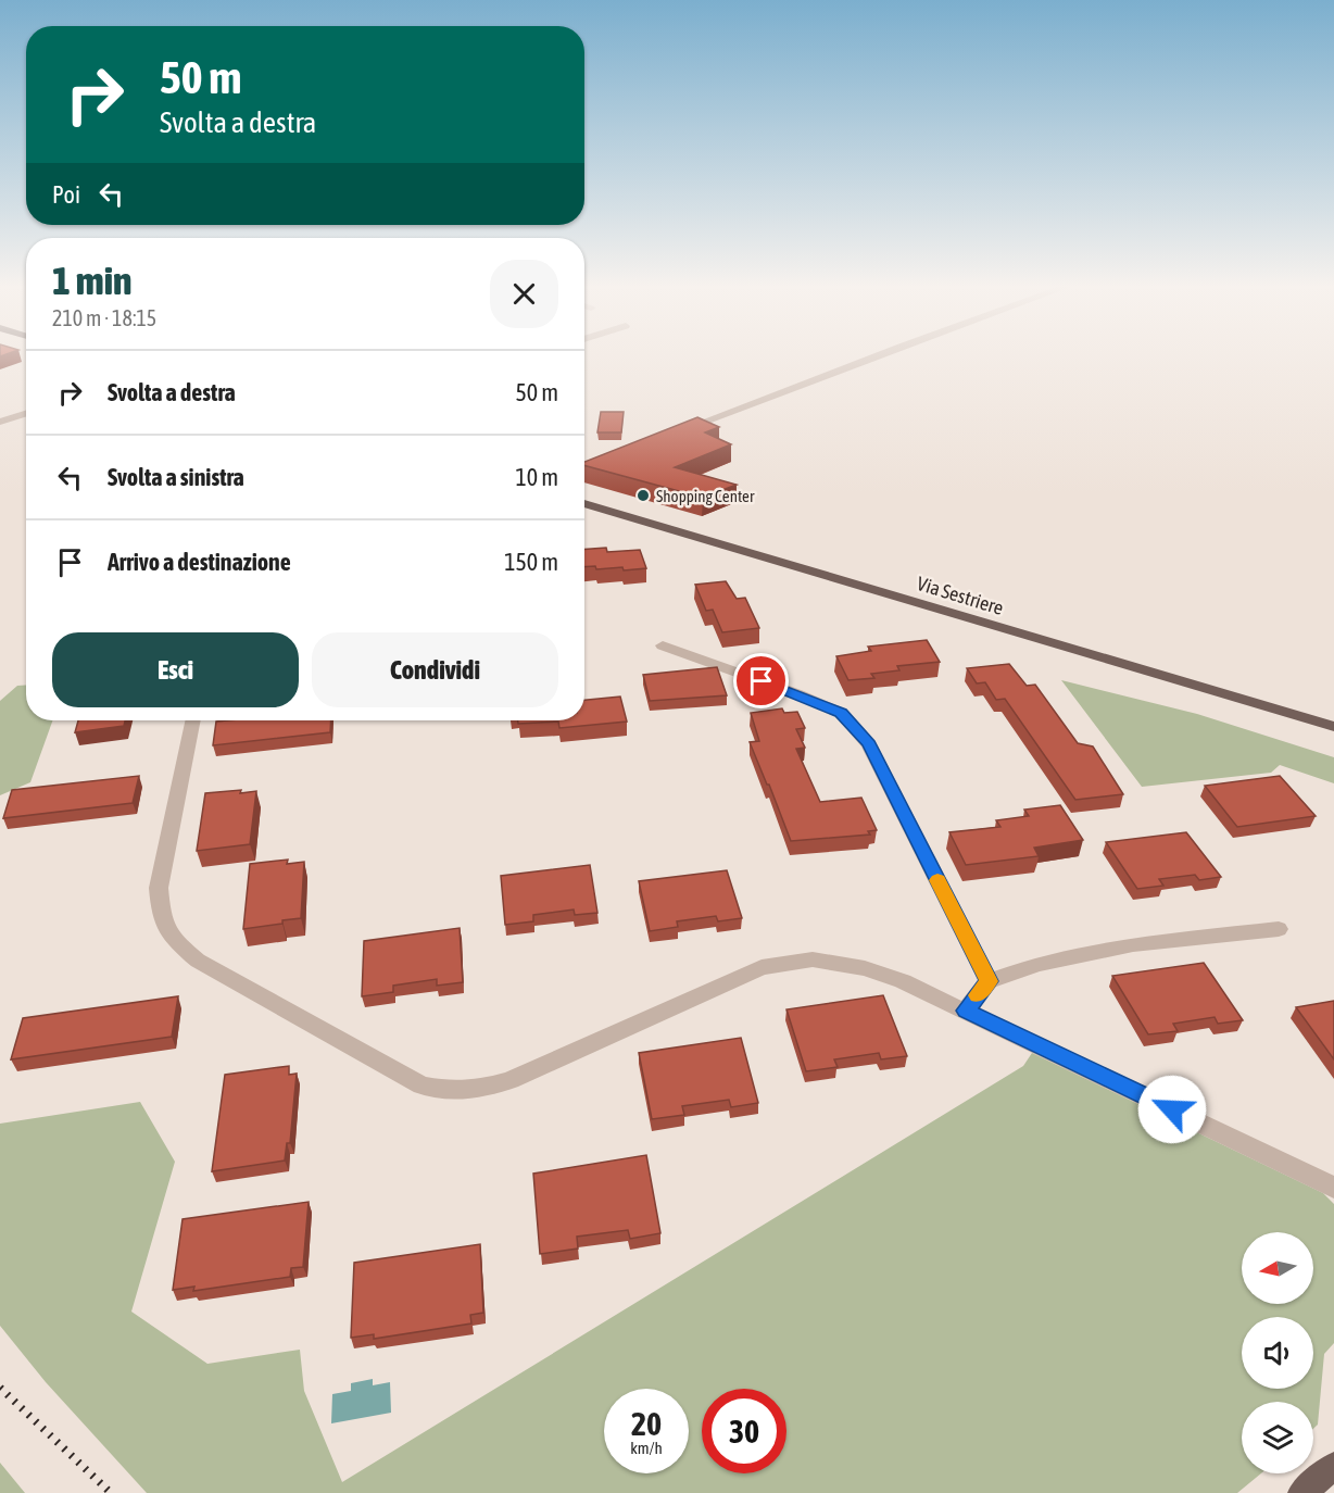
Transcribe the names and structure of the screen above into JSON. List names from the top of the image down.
{
  "streets": {
    "main road": ["Via Sestriere"]
  },
  "places": ["Shopping Center"],
  "north": "left",
  "page": {
    "turn": ["50 m", "Svolta a destra"],
    "then": "Poi",
    "heading": ["1 min", "210 m · 18:15"],
    "list": [
      {
        "name": "Svolta a destra",
        "value": "50 m"
      },
      {
        "name": "Svolta a sinistra",
        "value": "10 m"
      },
      {
        "name": "Arrivo a destinazione",
        "value": "150 m"
      }
    ],
    "buttons": ["Esci", "Condividi"],
    "speed": "20 km/h",
    "limit": "30"
  }
}
